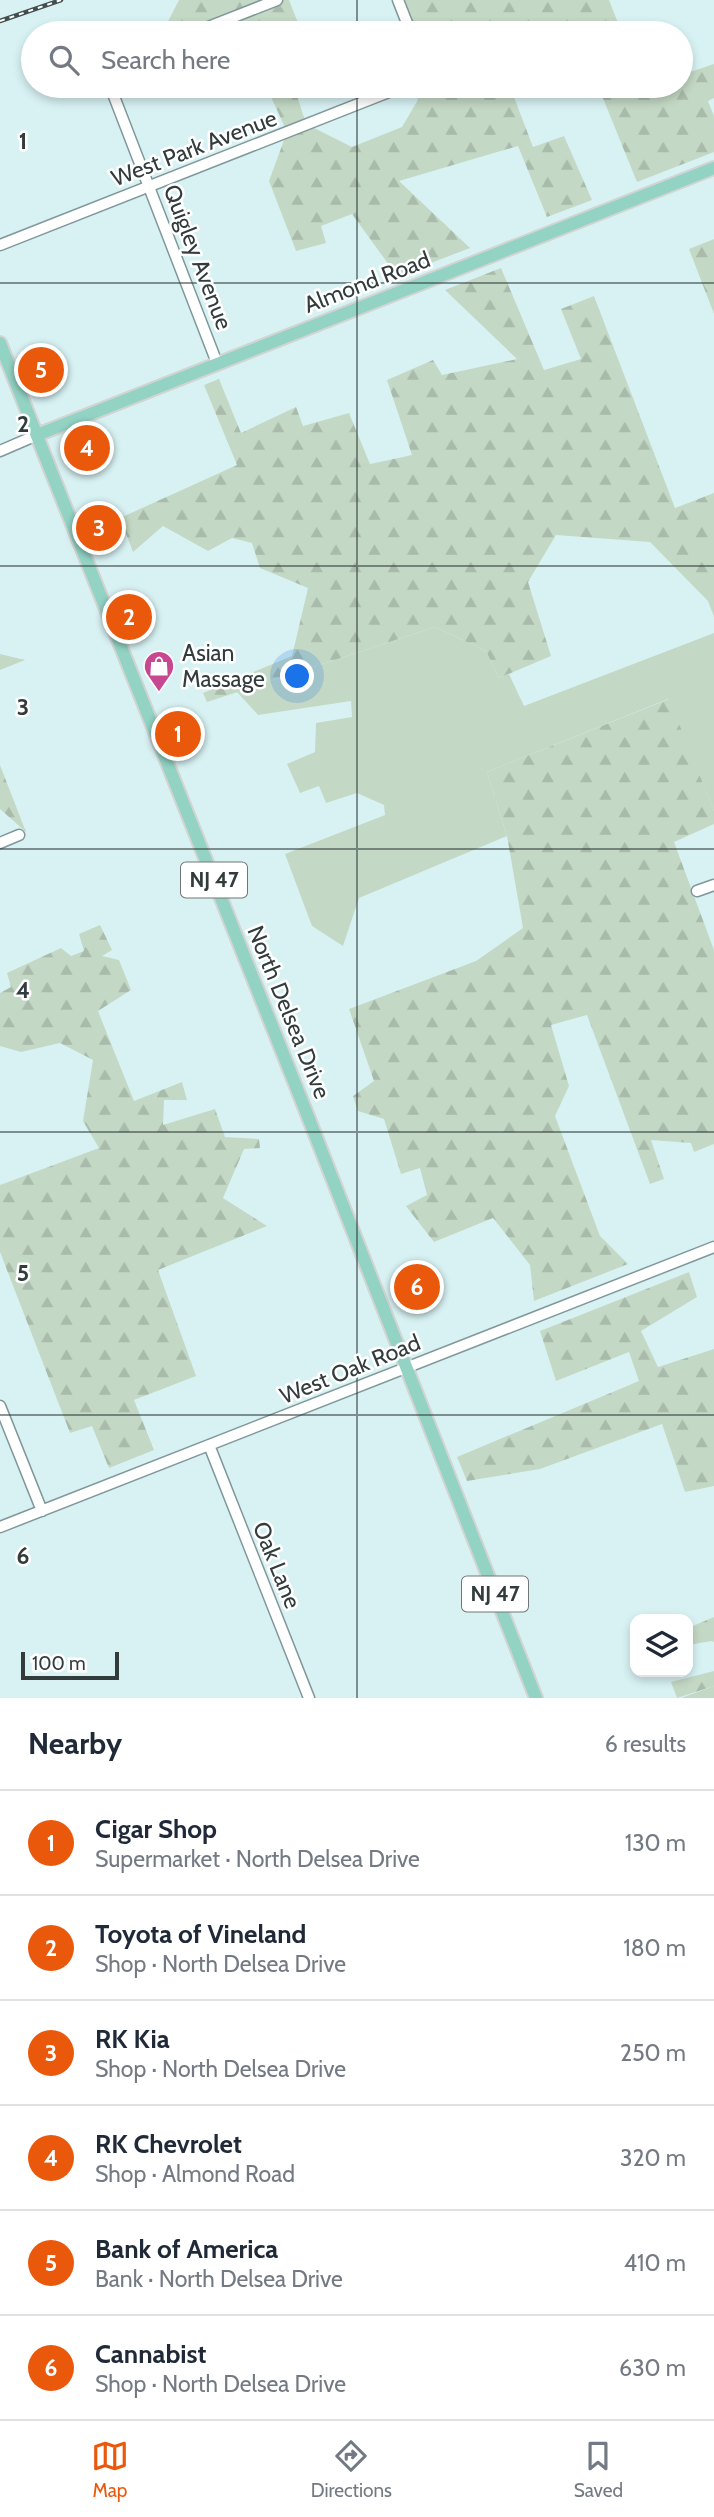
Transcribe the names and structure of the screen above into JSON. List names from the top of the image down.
{
  "streets": {
    "main road": ["Almond Road", "NJ 47", "North Delsea Drive"],
    "street": [
      "West Park Avenue",
      "Quigley Avenue",
      "West Oak Road",
      "Oak Lane"
    ]
  },
  "crossings": [
    ["West Park Avenue", "Quigley Avenue"],
    ["Quigley Avenue", "Almond Road"],
    ["Almond Road", "North Delsea Drive"],
    ["North Delsea Drive", "West Oak Road"],
    ["West Oak Road", "Oak Lane"]
  ],
  "places": {
    "shop": ["Asian Massage"]
  },
  "scale_bar": "100 m",
  "page": {
    "search": "Search here",
    "pins": [
      "5",
      "4",
      "3",
      "2",
      "1",
      "6"
    ],
    "scale": "100 m",
    "heading": ["Nearby", "6 results"],
    "list": [
      {
        "mark": "1",
        "name": "Cigar Shop",
        "note": "Supermarket · North Delsea Drive",
        "value": "130 m"
      },
      {
        "mark": "2",
        "name": "Toyota of Vineland",
        "note": "Shop · North Delsea Drive",
        "value": "180 m"
      },
      {
        "mark": "3",
        "name": "RK Kia",
        "note": "Shop · North Delsea Drive",
        "value": "250 m"
      },
      {
        "mark": "4",
        "name": "RK Chevrolet",
        "note": "Shop · Almond Road",
        "value": "320 m"
      },
      {
        "mark": "5",
        "name": "Bank of America",
        "note": "Bank · North Delsea Drive",
        "value": "410 m"
      },
      {
        "mark": "6",
        "name": "Cannabist",
        "note": "Shop · North Delsea Drive",
        "value": "630 m"
      }
    ],
    "nav": ["Map", "Directions", "Saved"]
  },
  "grid": {
    "rows": [
      "1",
      "2",
      "3",
      "4",
      "5",
      "6"
    ]
  }
}
